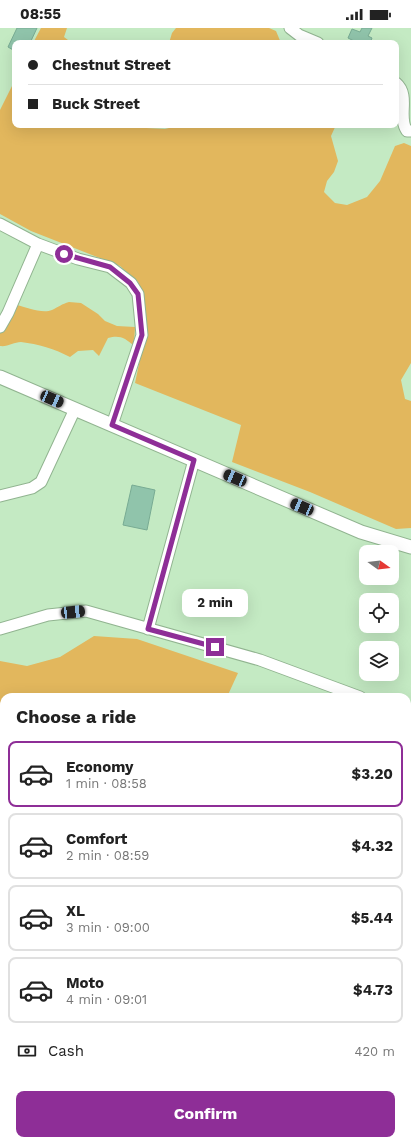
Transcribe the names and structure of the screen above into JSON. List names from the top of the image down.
{
  "north": "right",
  "page": {
    "status": "08:55",
    "banner": ["Chestnut Street", "Buck Street"],
    "bubble": "2 min",
    "heading": "Choose a ride",
    "list": [
      {
        "name": "Economy",
        "note": "1 min · 08:58",
        "value": "$3.20"
      },
      {
        "name": "Comfort",
        "note": "2 min · 08:59",
        "value": "$4.32"
      },
      {
        "name": "XL",
        "note": "3 min · 09:00",
        "value": "$5.44"
      },
      {
        "name": "Moto",
        "note": "4 min · 09:01",
        "value": "$4.73"
      }
    ],
    "pay": ["Cash", "420 m"],
    "buttons": "Confirm"
  }
}
